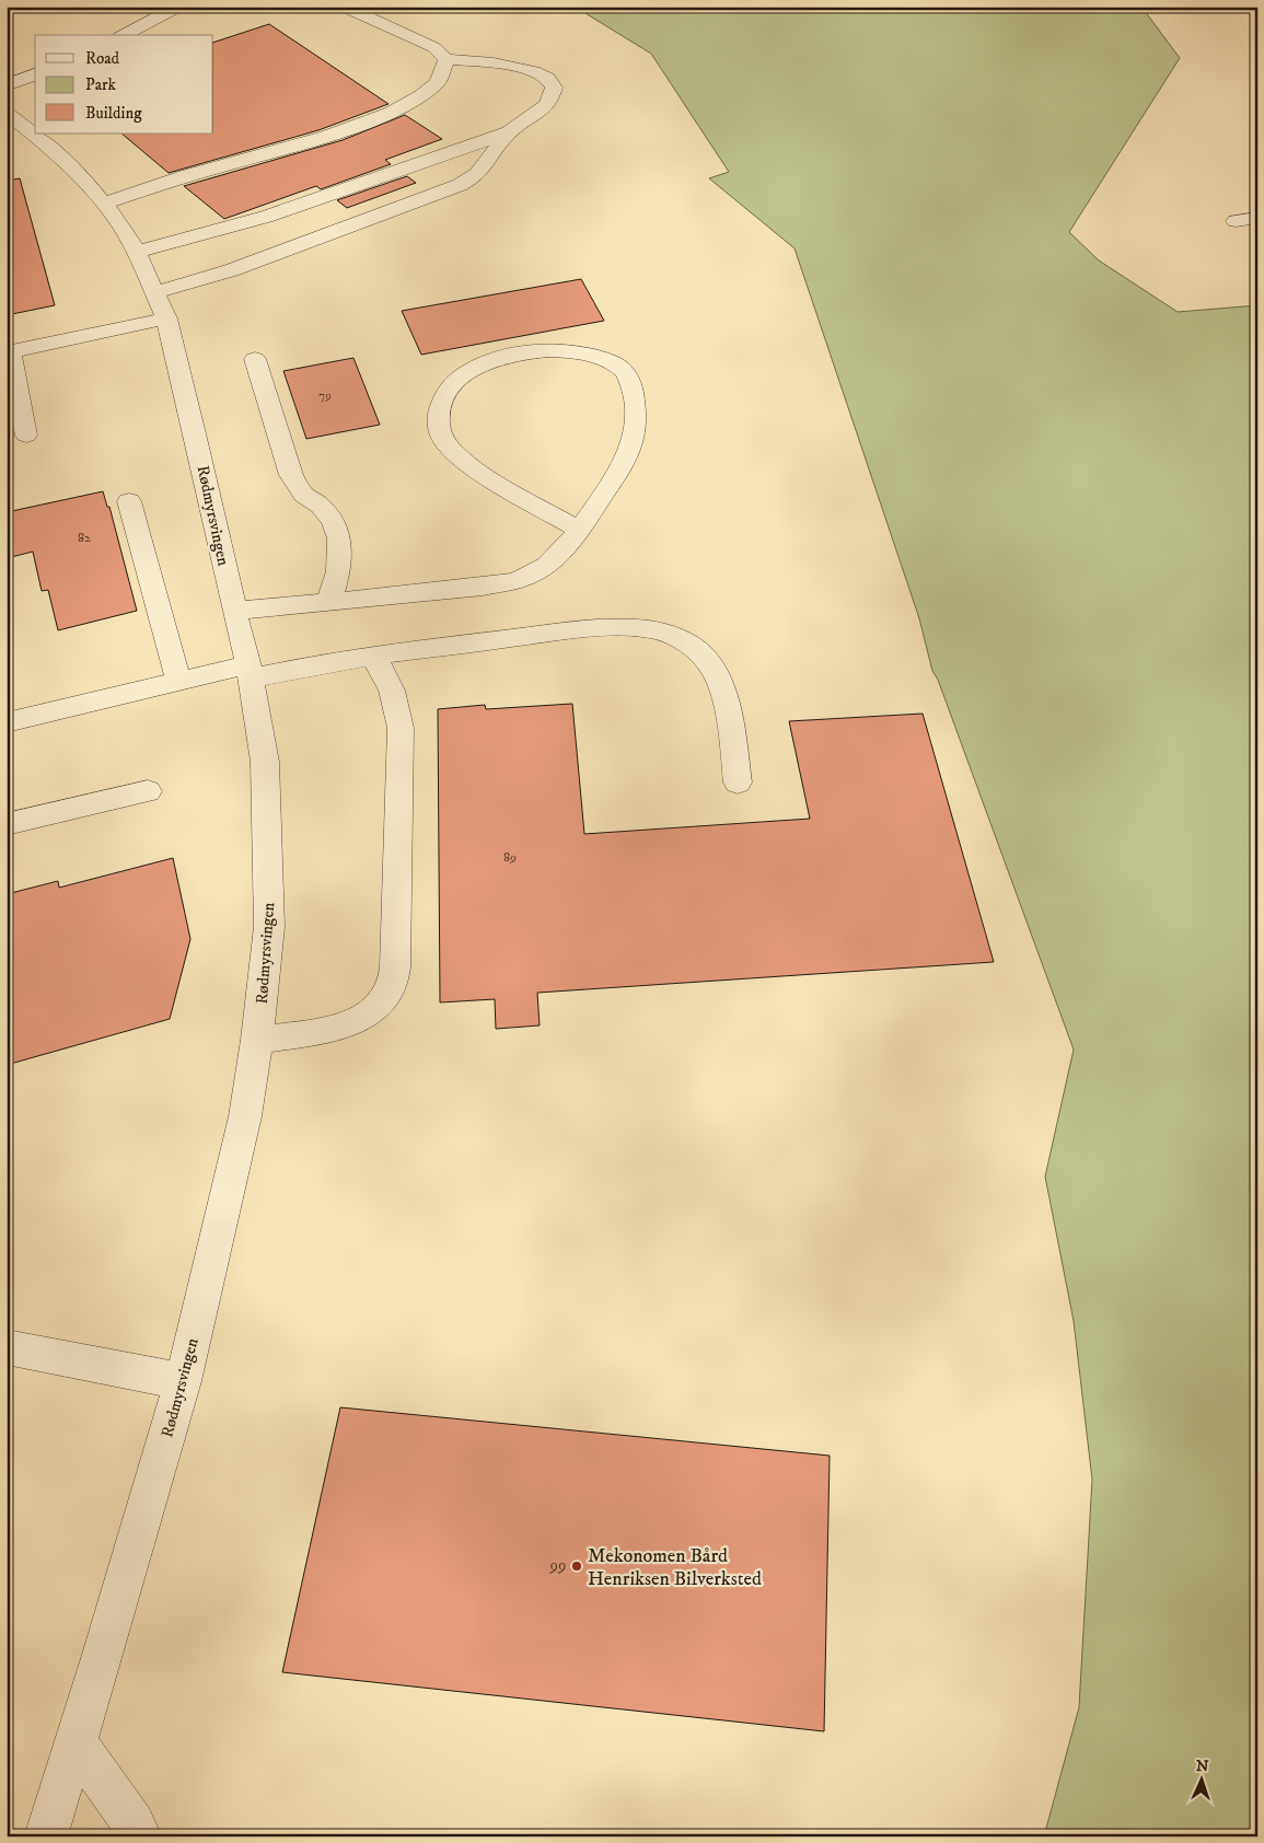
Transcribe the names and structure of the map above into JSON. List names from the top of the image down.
{
  "streets": {
    "street": ["Rødmyrsvingen"]
  },
  "places": ["Mekonomen Bård Henriksen Bilverksted"],
  "house_numbers": [
    "79",
    "82",
    "89",
    "99"
  ],
  "legend": ["Road", "Park", "Building"],
  "north": "top"
}
